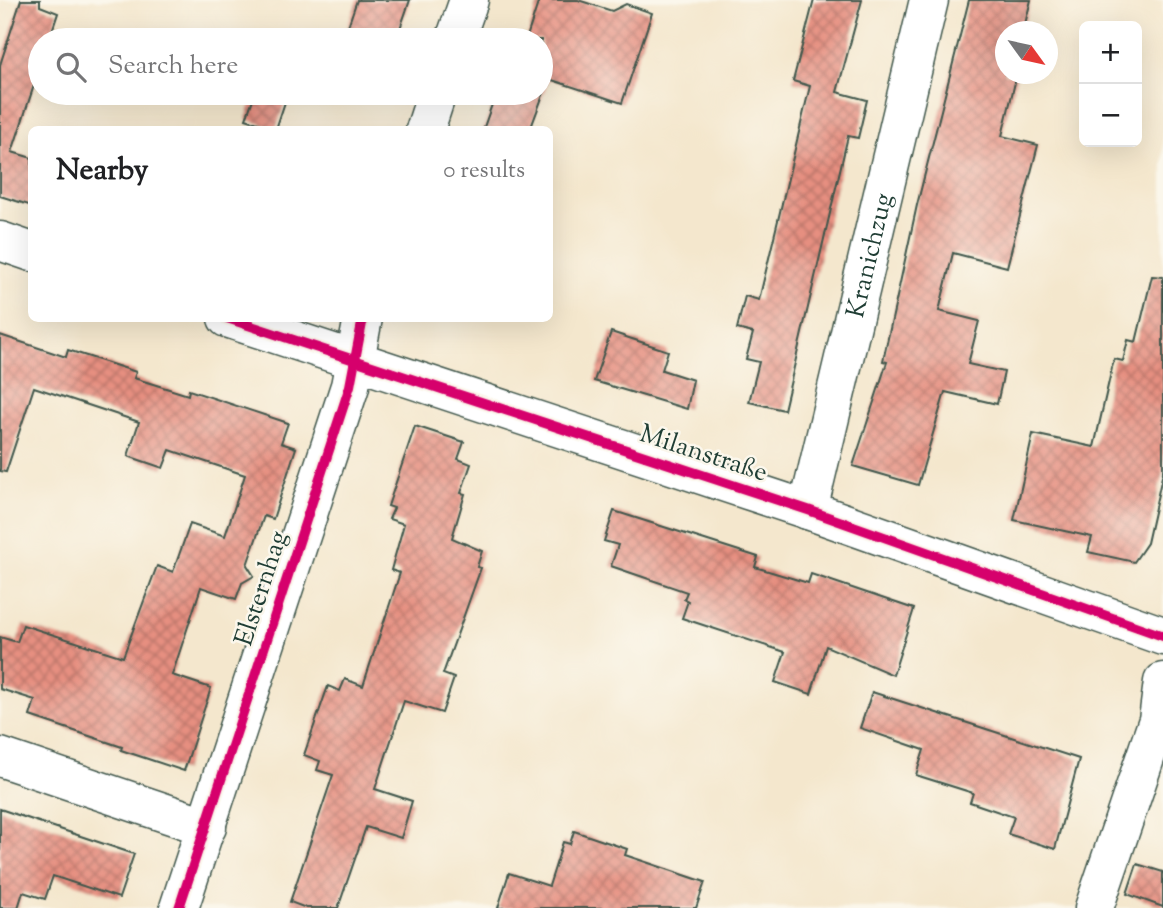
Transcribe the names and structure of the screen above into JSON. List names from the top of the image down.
{
  "streets": {
    "street": ["Kranichzug", "Milanstraße", "Elsternhag"]
  },
  "crossings": [
    ["Kranichzug", "Milanstraße"],
    ["Milanstraße", "Elsternhag"]
  ],
  "north": "bottom right",
  "page": {
    "map_buttons": ["+", "−"],
    "search": "Search here",
    "heading": ["Nearby", "0 results"]
  }
}
